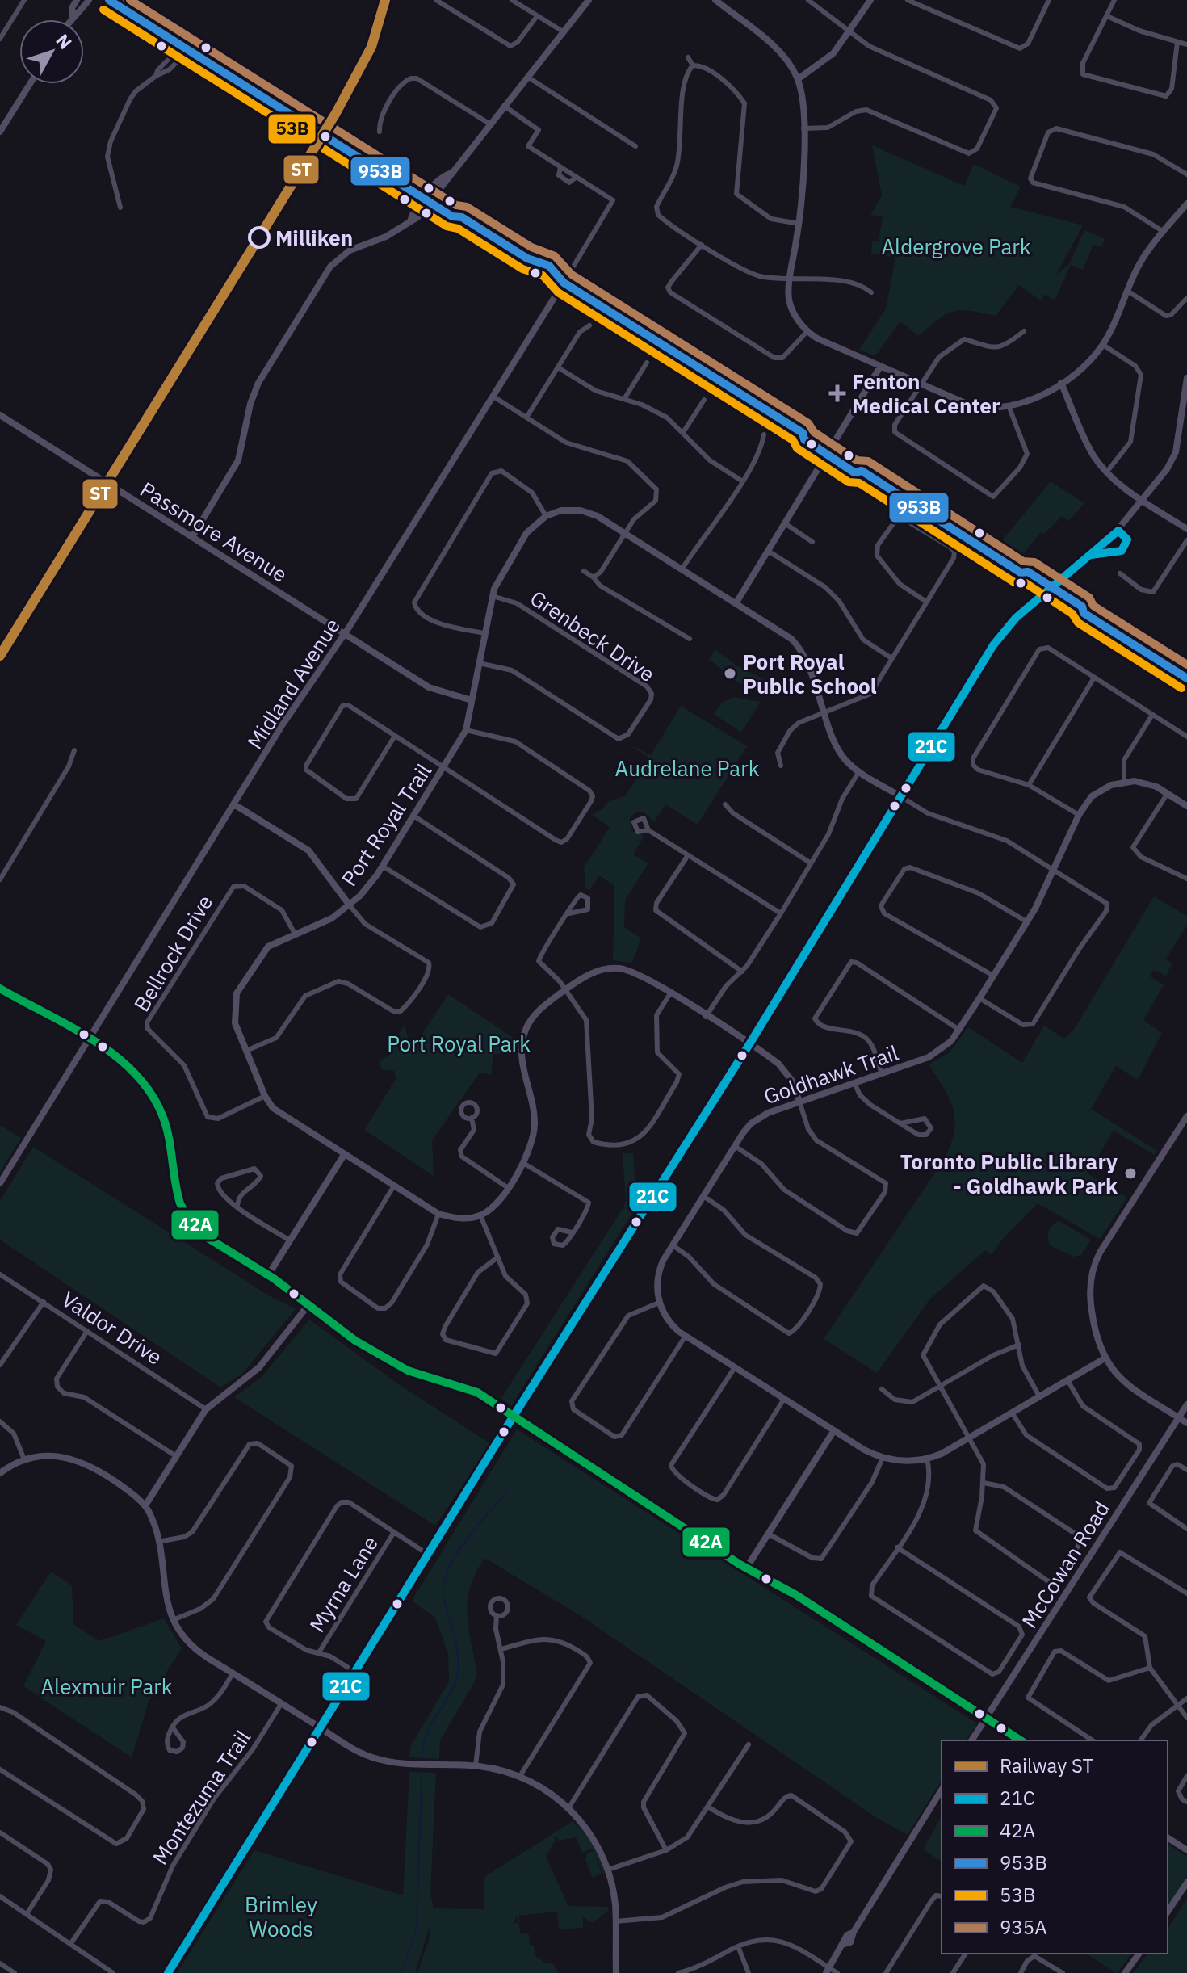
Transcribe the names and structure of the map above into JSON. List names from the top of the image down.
{
  "streets": {
    "street": [
      "Passmore Avenue",
      "Grenbeck Drive",
      "Midland Avenue",
      "Port Royal Trail",
      "Bellrock Drive",
      "Goldhawk Trail",
      "Valdor Drive",
      "McCowan Road",
      "Myrna Lane",
      "Montezuma Trail"
    ]
  },
  "crossings": [
    ["Passmore Avenue", "Midland Avenue"],
    ["Passmore Avenue", "Port Royal Trail"],
    ["Grenbeck Drive", "Port Royal Trail"],
    ["Port Royal Trail", "Bellrock Drive"]
  ],
  "parks": [
    "Aldergrove Park",
    "Audrelane Park",
    "Port Royal Park",
    "Alexmuir Park",
    "Brimley Woods"
  ],
  "places": {
    "other": ["Milliken", "Port Royal Public School", "Toronto Public Library - Goldhawk Park"],
    "health": ["Fenton Medical Center"]
  },
  "lines": [
    "rail line ST",
    "transit line 953B",
    "transit line 935A",
    "transit line 53B",
    "transit line 21C",
    "transit line 42A"
  ],
  "legend": [
    "Railway ST",
    "21C",
    "42A",
    "953B",
    "53B",
    "935A"
  ],
  "north": "top right"
}
